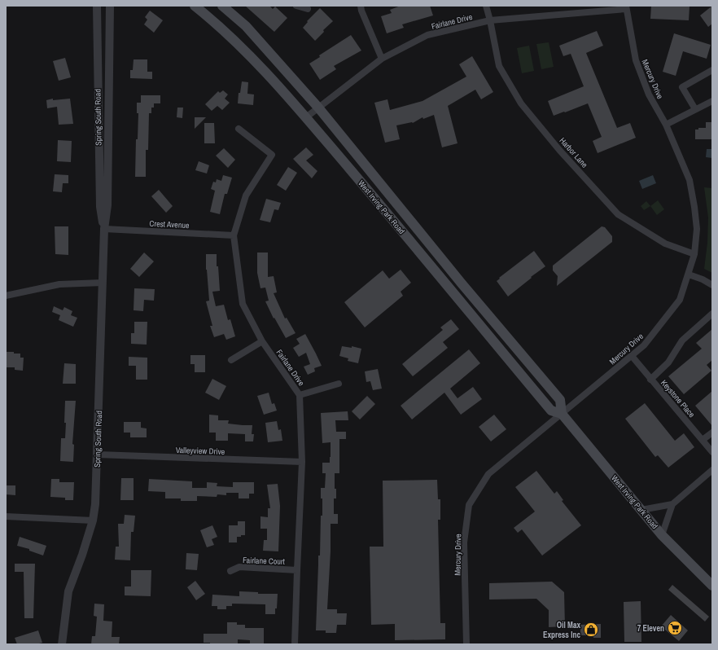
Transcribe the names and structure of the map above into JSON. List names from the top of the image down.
{
  "streets": {
    "main road": ["West Irving Park Road"],
    "street": [
      "Fairlane Drive",
      "Mercury Drive",
      "Spring South Road",
      "Harbor Lane",
      "Crest Avenue",
      "Keystone Place",
      "Valleyview Drive",
      "Fairlane Court"
    ]
  },
  "crossings": [
    ["Fairlane Drive", "Mercury Drive"],
    ["Fairlane Drive", "Harbor Lane"],
    ["Fairlane Drive", "West Irving Park Road"],
    ["Fairlane Drive", "Crest Avenue"],
    ["Fairlane Drive", "Valleyview Drive"],
    ["Fairlane Drive", "Fairlane Court"],
    ["Mercury Drive", "Harbor Lane"],
    ["Mercury Drive", "West Irving Park Road"],
    ["Mercury Drive", "Keystone Place"],
    ["Spring South Road", "Crest Avenue"],
    ["Spring South Road", "Valleyview Drive"]
  ],
  "places": {
    "supermarket": ["7 Eleven"],
    "shop": ["Oil Max Express Inc"]
  }
}
